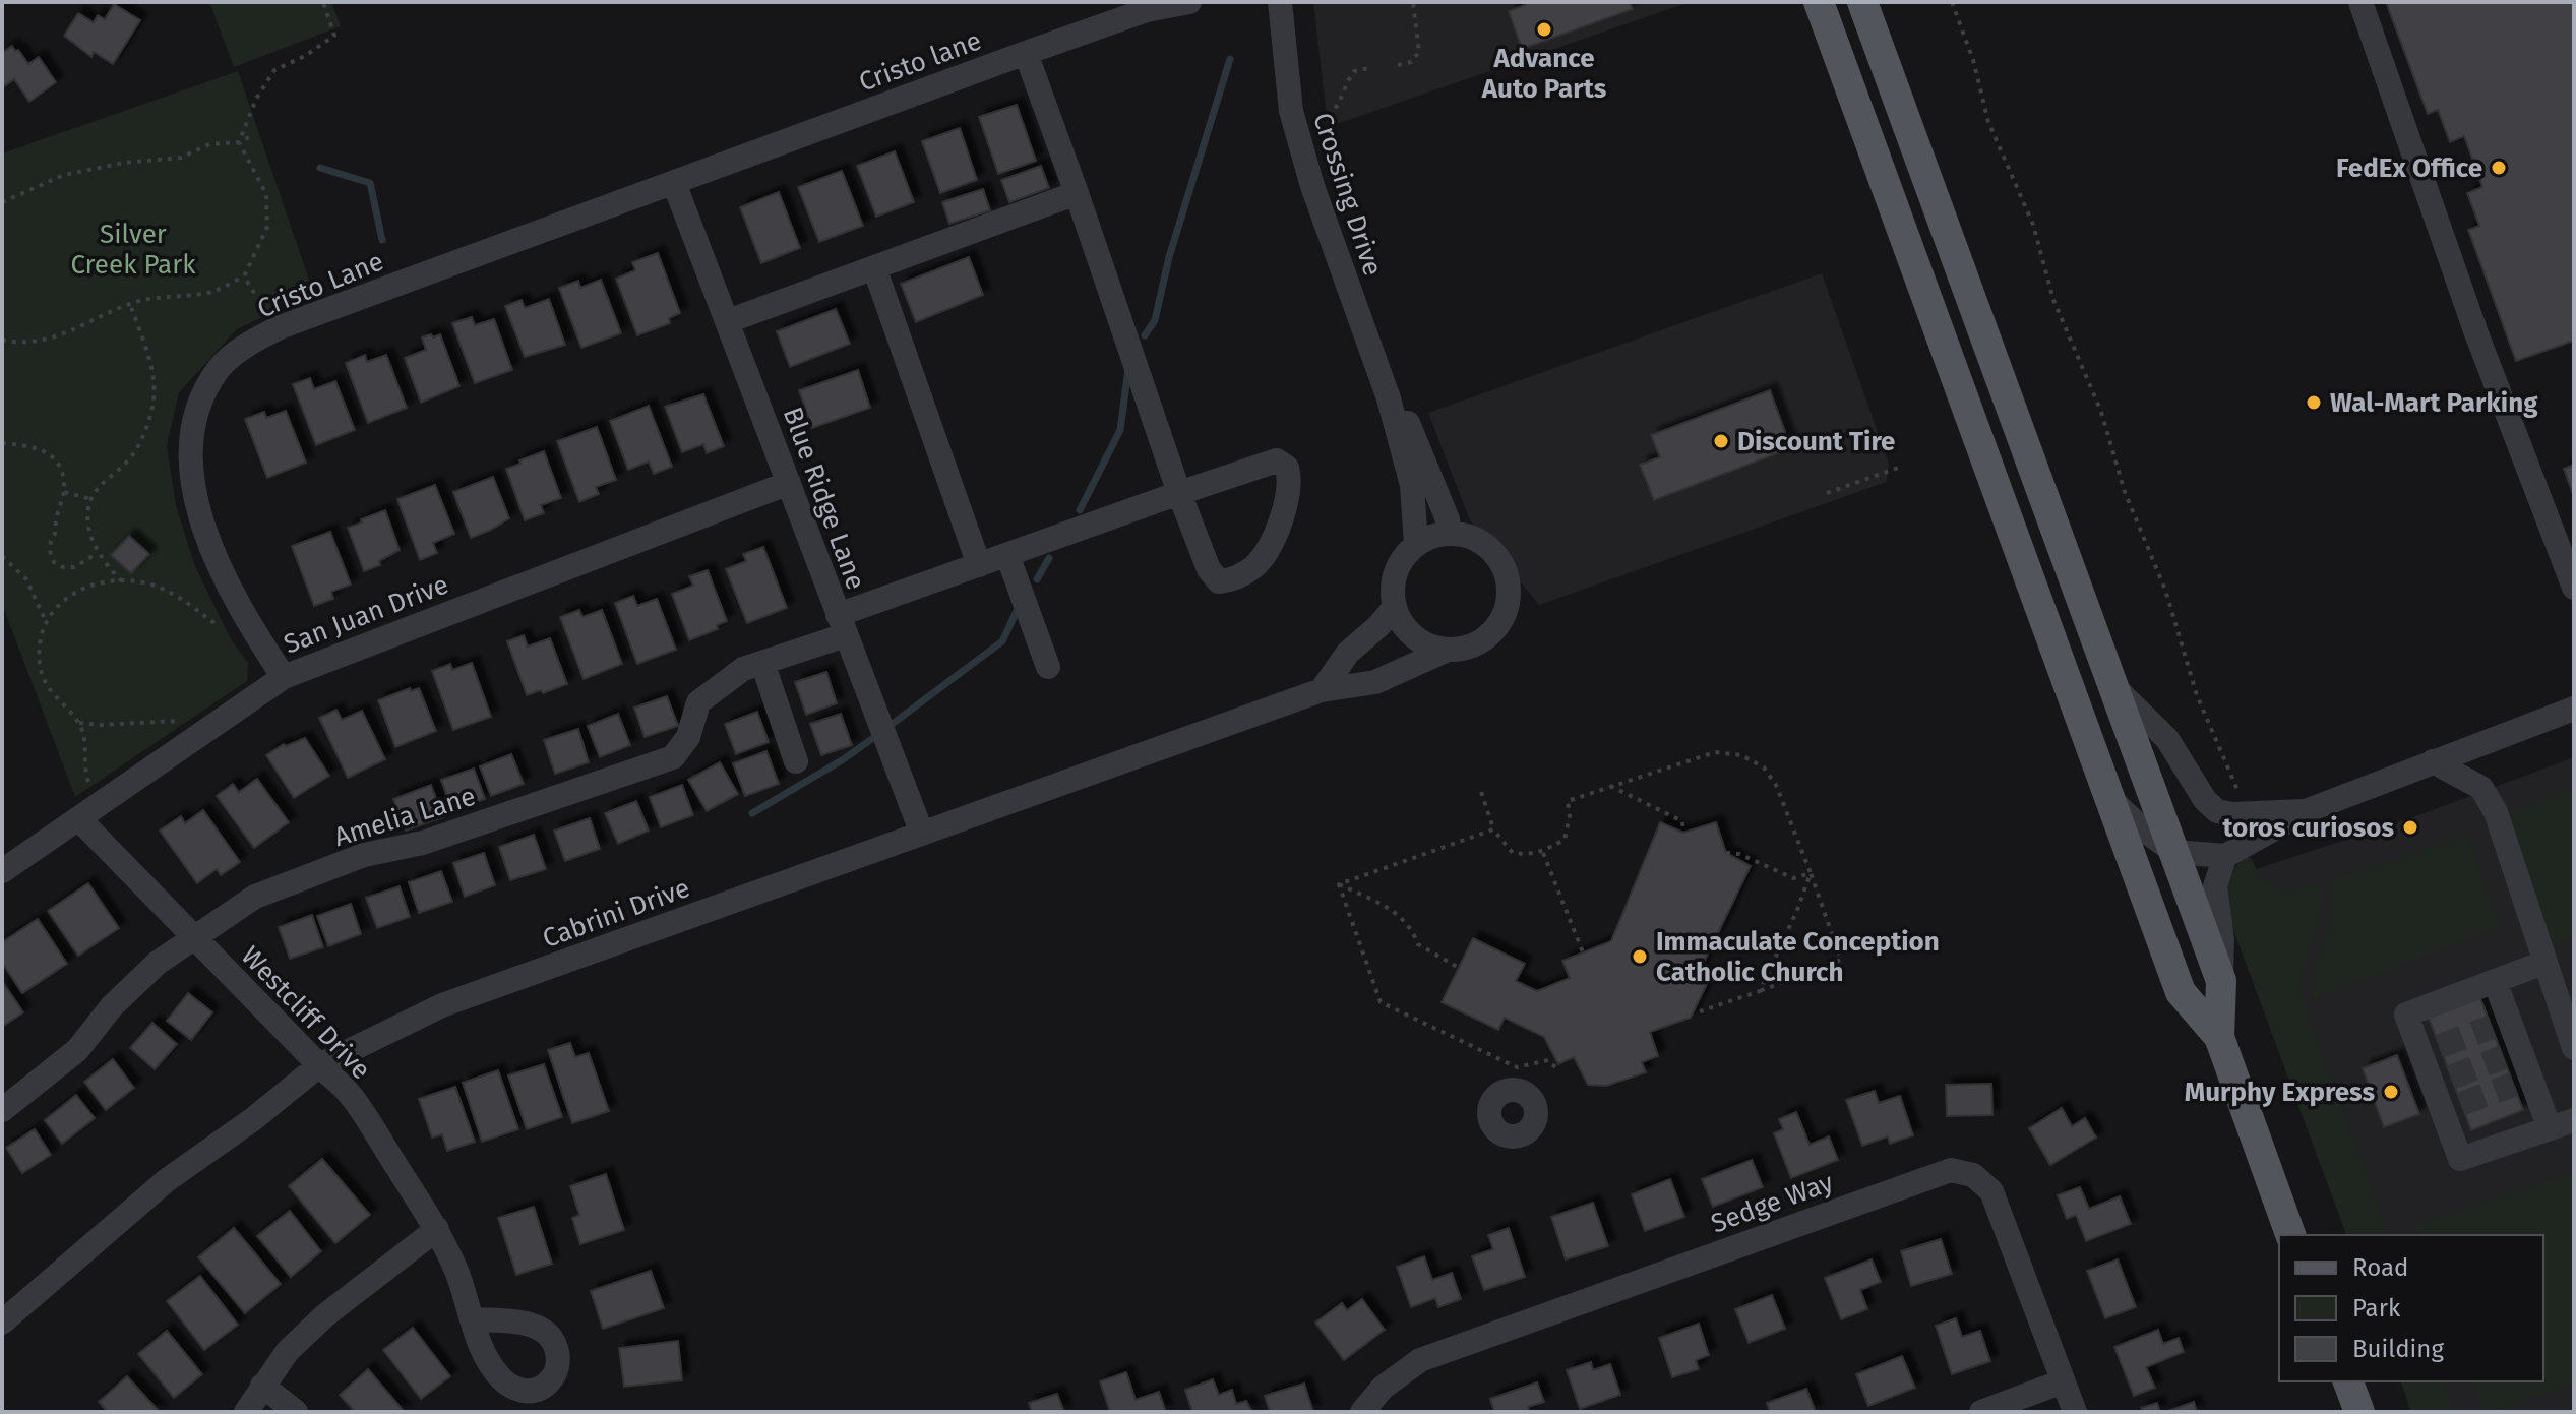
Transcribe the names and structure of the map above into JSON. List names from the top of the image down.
{
  "streets": {
    "street": [
      "Cristo lane",
      "Crossing Drive",
      "Cristo Lane",
      "Blue Ridge Lane",
      "San Juan Drive",
      "Amelia Lane",
      "Cabrini Drive",
      "Westcliff Drive",
      "Sedge Way"
    ]
  },
  "crossings": [
    ["Cristo lane", "Cristo Lane"],
    ["Cristo lane", "Blue Ridge Lane"],
    ["Crossing Drive", "Cabrini Drive"],
    ["Cristo Lane", "Blue Ridge Lane"],
    ["Cristo Lane", "San Juan Drive"],
    ["Blue Ridge Lane", "San Juan Drive"],
    ["Blue Ridge Lane", "Amelia Lane"],
    ["Blue Ridge Lane", "Cabrini Drive"],
    ["San Juan Drive", "Westcliff Drive"],
    ["Amelia Lane", "Westcliff Drive"],
    ["Cabrini Drive", "Westcliff Drive"]
  ],
  "parks": ["Silver Creek Park"],
  "places": [
    "Advance Auto Parts",
    "FedEx Office",
    "Wal-Mart Parking",
    "Discount Tire",
    "toros curiosos",
    "Immaculate Conception Catholic Church",
    "Murphy Express"
  ],
  "legend": ["Road", "Park", "Building"]
}
